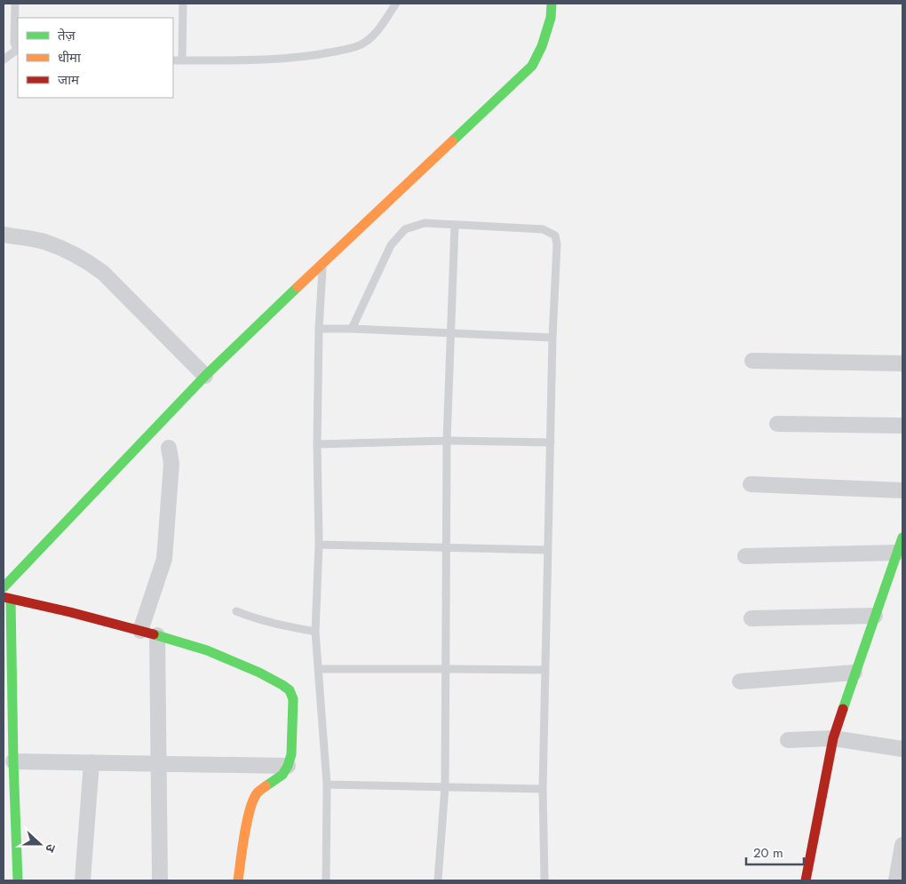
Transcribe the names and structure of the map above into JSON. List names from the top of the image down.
{
  "legend": ["तेज़", "धीमा", "जाम"],
  "scale_bar": "20 m",
  "north": "right"
}
